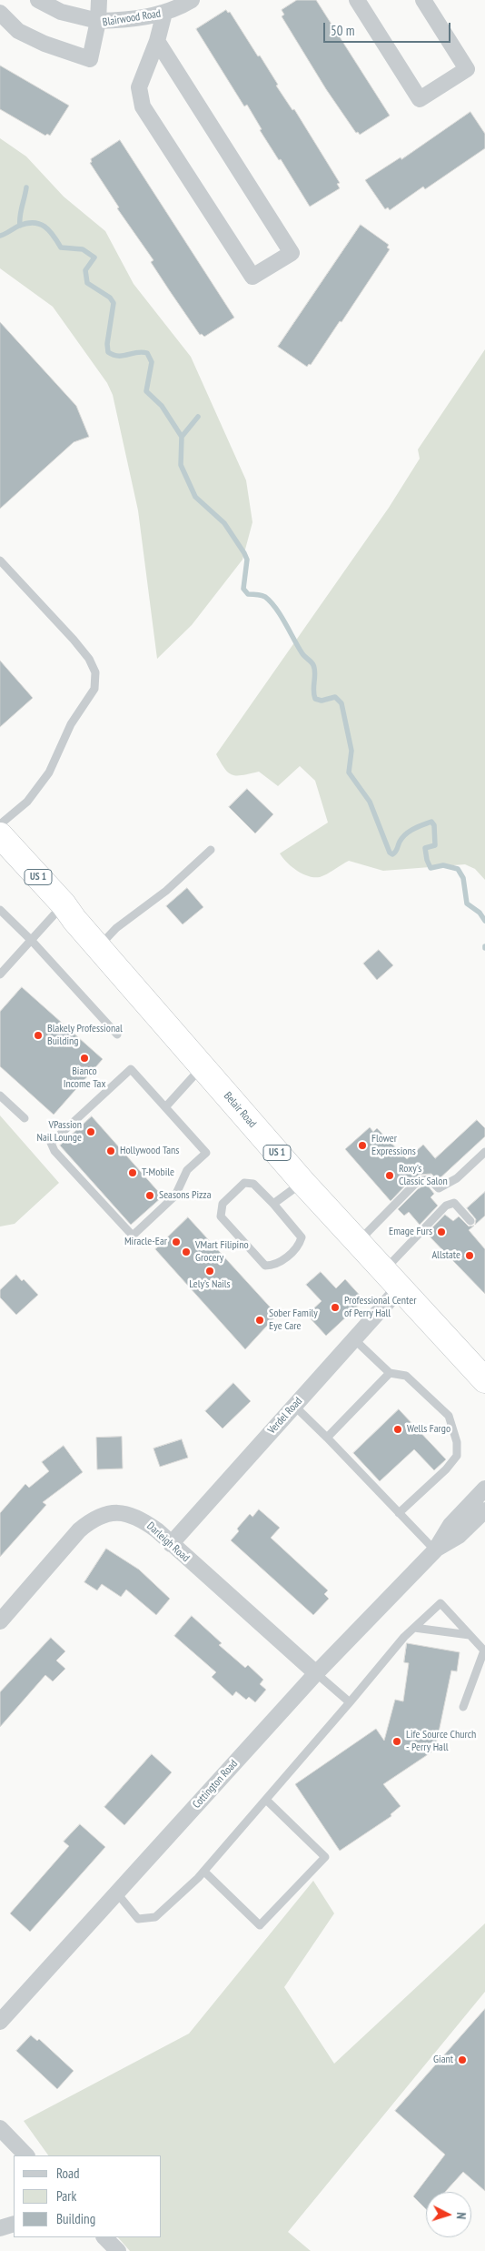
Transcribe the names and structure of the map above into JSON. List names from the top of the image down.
{
  "streets": {
    "highway": ["US 1", "Belair Road"],
    "street": [
      "Blairwood Road",
      "Verdel Road",
      "Darleigh Road",
      "Cottington Road"
    ]
  },
  "crossings": [
    ["Belair Road", "Verdel Road"],
    ["Verdel Road", "Darleigh Road"],
    ["Darleigh Road", "Cottington Road"]
  ],
  "places": [
    "Blakely Professional Building",
    "Bianco Income Tax",
    "VPassion Nail Lounge",
    "Flower Expressions",
    "Hollywood Tans",
    "T-Mobile",
    "Roxy's Classic Salon",
    "Seasons Pizza",
    "Emage Furs",
    "Miracle-Ear",
    "VMart Filipino Grocery",
    "Allstate",
    "Lely’s Nails",
    "Professional Center of Perry Hall",
    "Sober Family Eye Care",
    "Wells Fargo",
    "Life Source Church - Perry Hall",
    "Giant"
  ],
  "legend": ["Road", "Park", "Building"],
  "scale_bar": "50 m",
  "north": "right"
}
